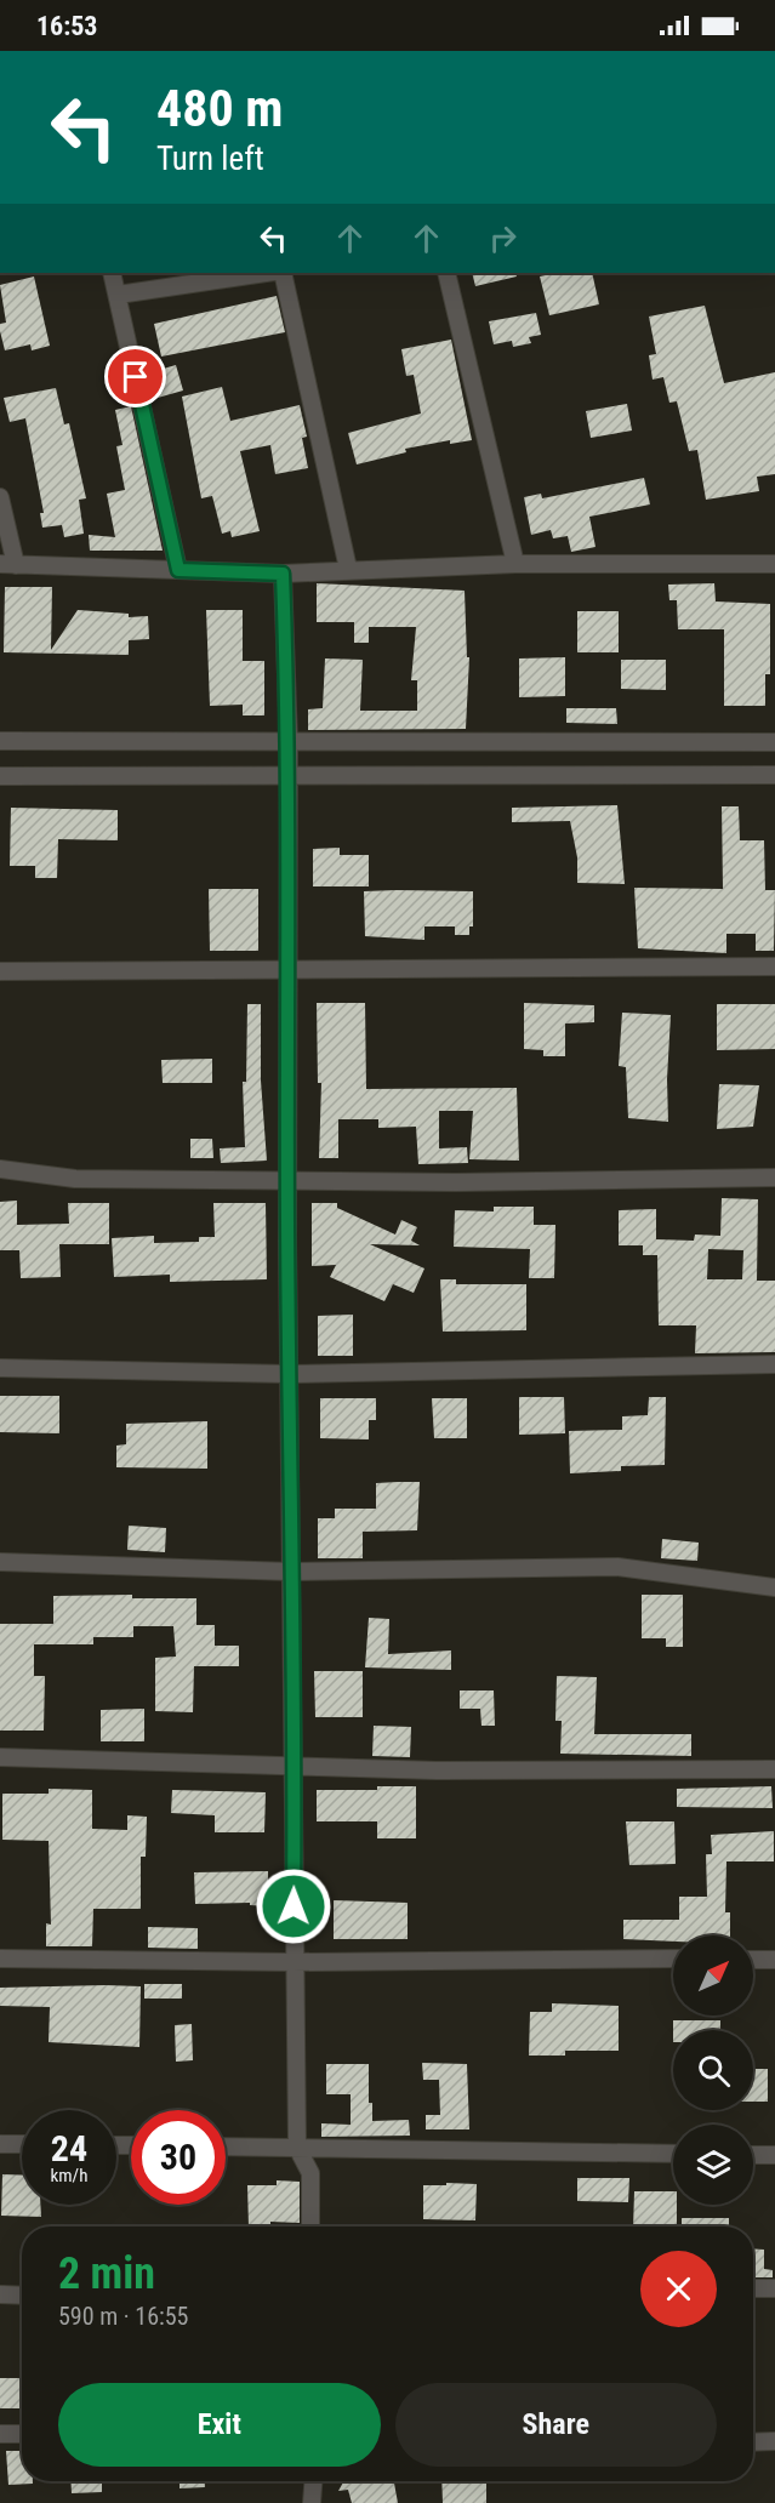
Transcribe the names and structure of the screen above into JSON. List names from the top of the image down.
{
  "north": "top right",
  "page": {
    "status": "16:53",
    "turn": ["480 m", "Turn left"],
    "speed": "24 km/h",
    "limit": "30",
    "heading": ["2 min", "590 m · 16:55"],
    "buttons": ["Exit", "Share"]
  }
}
